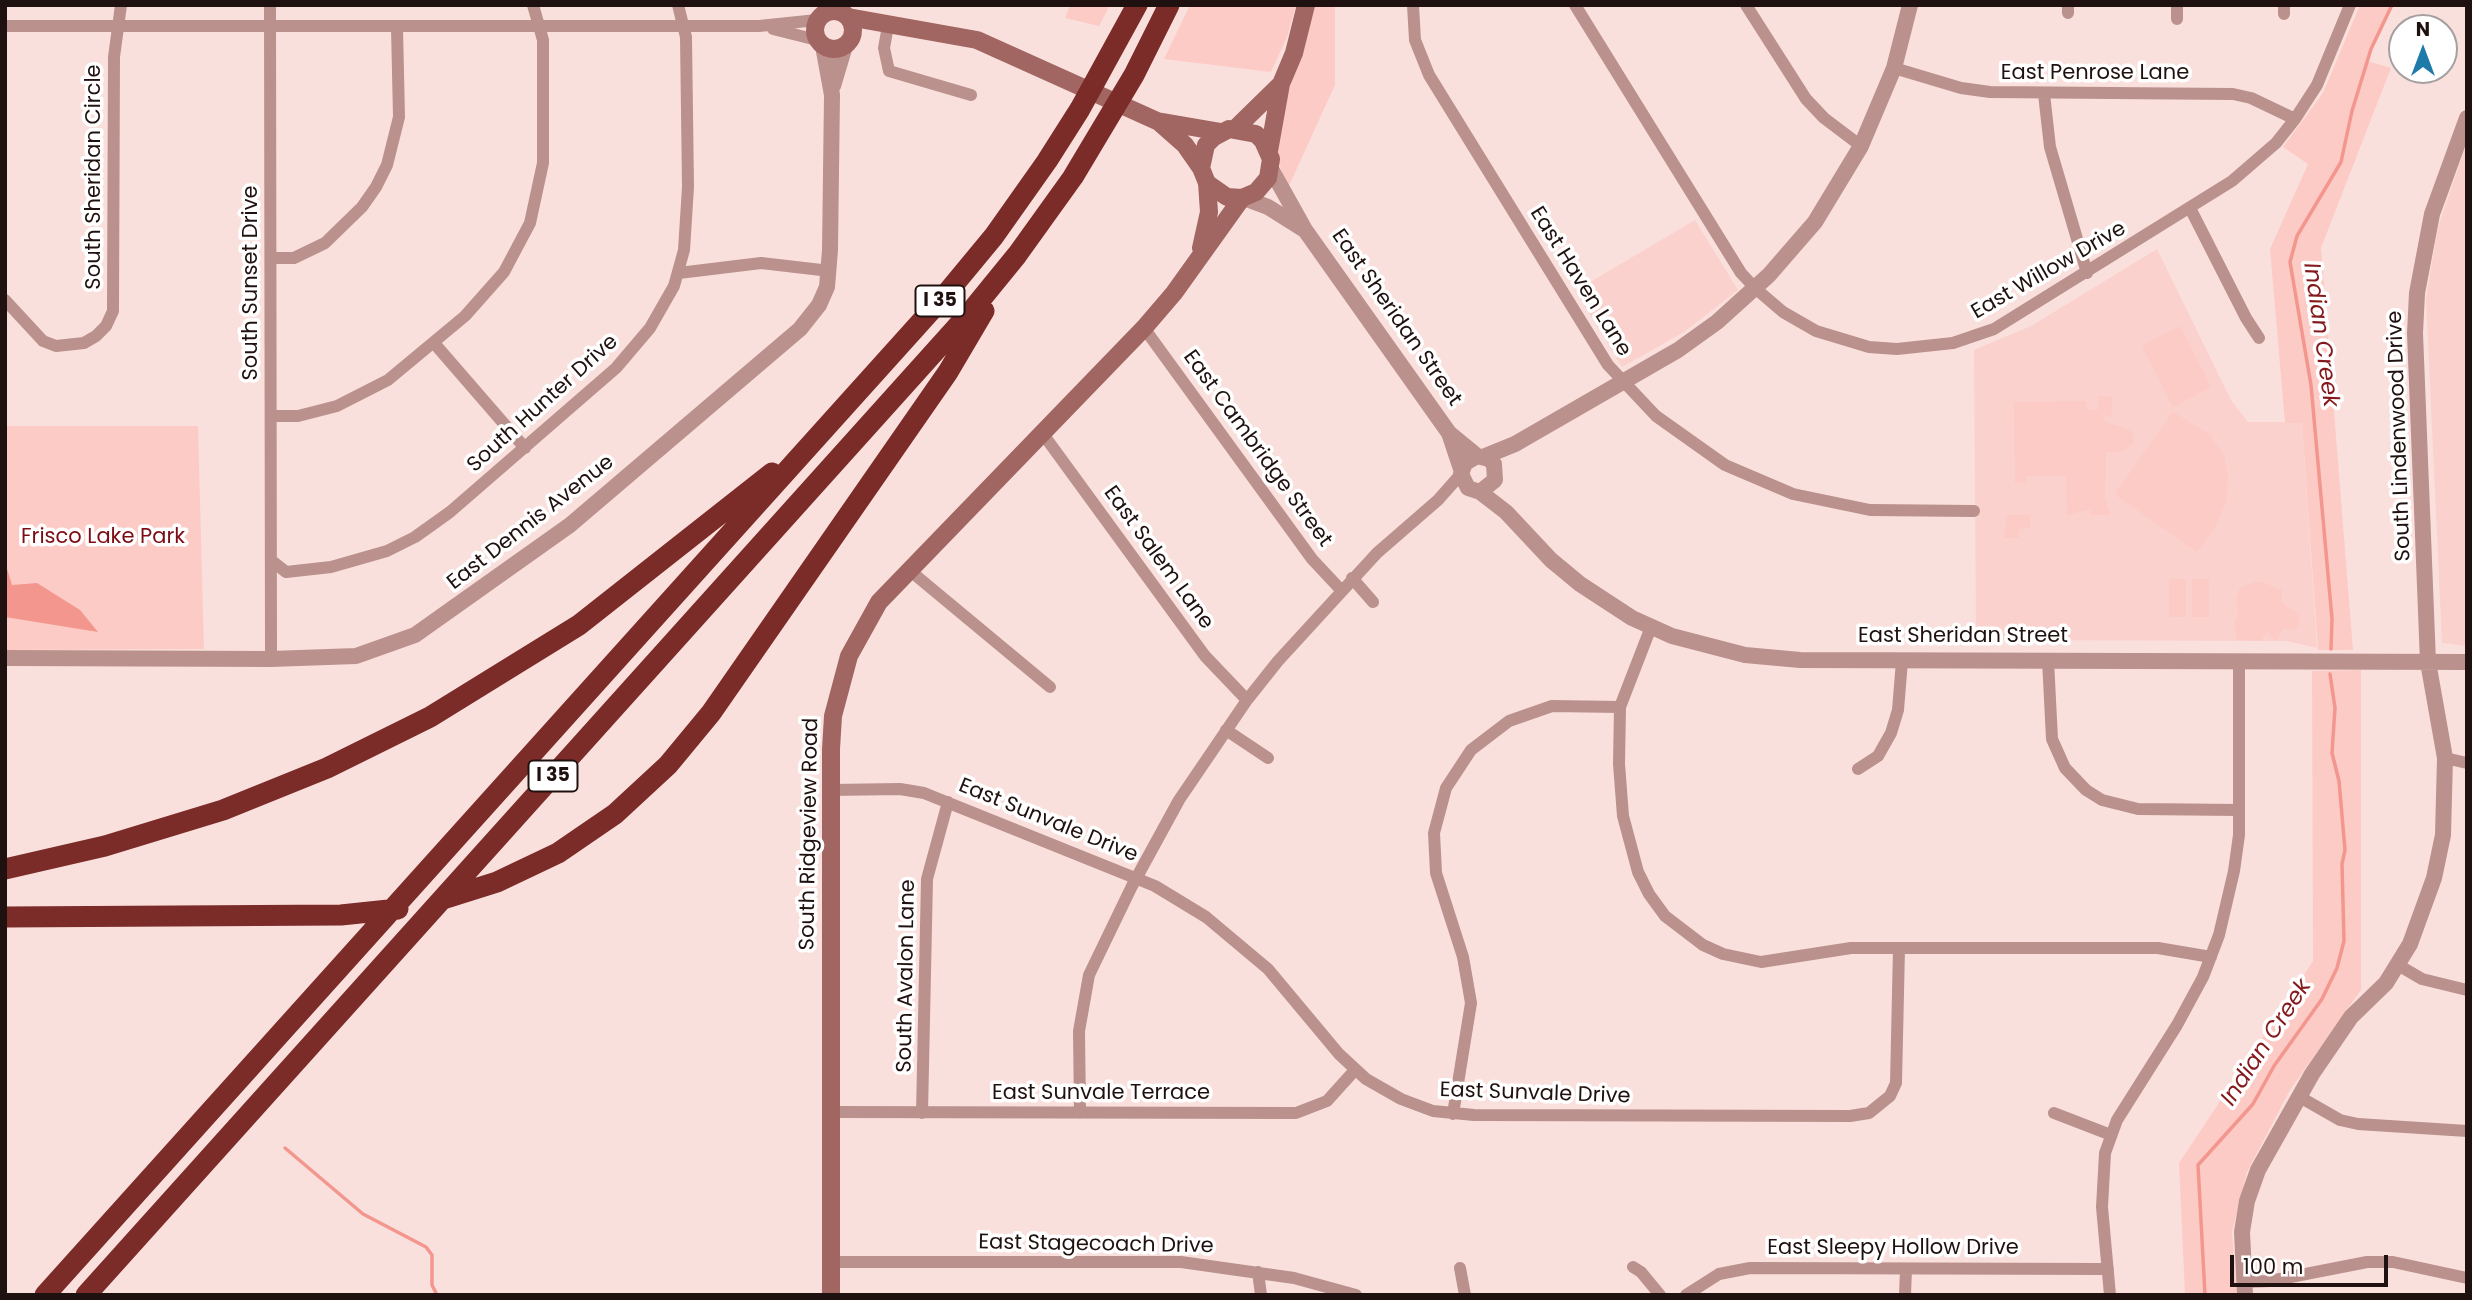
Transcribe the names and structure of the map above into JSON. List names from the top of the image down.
{
  "streets": {
    "highway": ["I 35"],
    "main road": ["South Ridgeview Road"],
    "street": [
      "East Penrose Lane",
      "South Sheridan Circle",
      "East Willow Drive",
      "East Haven Lane",
      "South Sunset Drive",
      "East Sheridan Street",
      "South Hunter Drive",
      "South Lindenwood Drive",
      "East Cambridge Street",
      "East Dennis Avenue",
      "East Salem Lane",
      "East Sunvale Drive",
      "South Avalon Lane",
      "East Sunvale Terrace",
      "East Stagecoach Drive",
      "East Sleepy Hollow Drive"
    ]
  },
  "crossings": [
    ["East Penrose Lane", "East Willow Drive"],
    ["South Sunset Drive", "South Hunter Drive"],
    ["South Sunset Drive", "East Dennis Avenue"],
    ["East Sheridan Street", "South Lindenwood Drive"],
    ["East Sheridan Street", "South Ridgeview Road"],
    ["East Cambridge Street", "South Ridgeview Road"],
    ["East Salem Lane", "South Ridgeview Road"],
    ["East Sunvale Drive", "South Ridgeview Road"],
    ["East Sunvale Drive", "South Avalon Lane"],
    ["East Sunvale Drive", "East Sunvale Terrace"],
    ["South Ridgeview Road", "East Sunvale Terrace"],
    ["South Ridgeview Road", "East Stagecoach Drive"],
    ["South Avalon Lane", "East Sunvale Terrace"]
  ],
  "water": ["Indian Creek"],
  "parks": ["Frisco Lake Park"],
  "scale_bar": "100 m",
  "north": "top"
}
